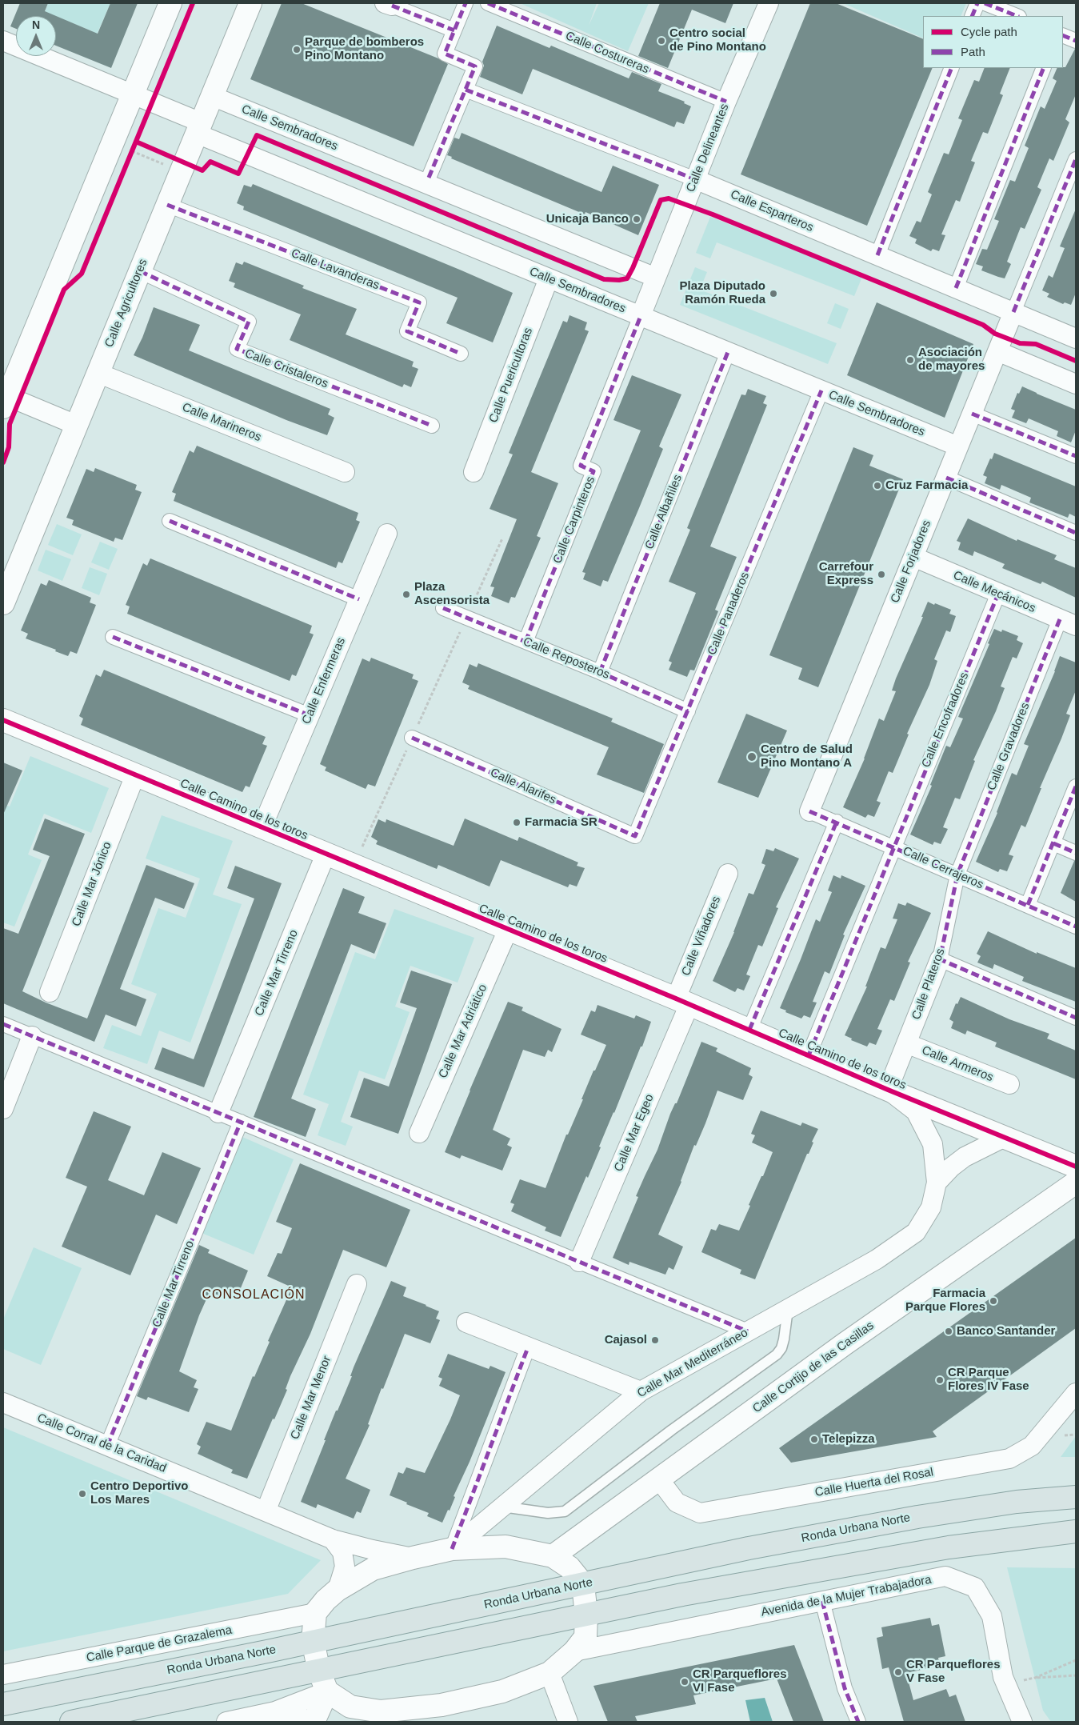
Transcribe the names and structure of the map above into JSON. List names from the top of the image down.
{
  "streets": {
    "main road": ["Ronda Urbana Norte"],
    "street": [
      "Calle Costureras",
      "Calle Sembradores",
      "Calle Delineantes",
      "Calle Esparteros",
      "Calle Lavanderas",
      "Calle Agricultores",
      "Calle Cristaleros",
      "Calle Puericultoras",
      "Calle Marineros",
      "Calle Albañiles",
      "Calle Carpinteros",
      "Calle Forjadores",
      "Calle Mecánicos",
      "Calle Panaderos",
      "Calle Reposteros",
      "Calle Enfermeras",
      "Calle Encofradores",
      "Calle Gravadores",
      "Calle Alarifes",
      "Calle Camino de los toros",
      "Calle Cerrajeros",
      "Calle Mar Jónico",
      "Calle Viñadores",
      "Calle Mar Tirreno",
      "Calle Plateros",
      "Calle Mar Adriático",
      "Calle Armeros",
      "Calle Mar Egeo",
      "Calle Mar Mediterráneo",
      "Calle Cortijo de las Casillas",
      "Calle Mar Menor",
      "Calle Corral de la Caridad",
      "Calle Huerta del Rosal",
      "Avenida de la Mujer Trabajadora",
      "Calle Parque de Grazalema"
    ]
  },
  "crossings": [
    ["Calle Costureras", "Calle Delineantes"],
    ["Calle Sembradores", "Calle Delineantes"],
    ["Calle Sembradores", "Calle Agricultores"],
    ["Calle Sembradores", "Calle Puericultoras"],
    ["Calle Sembradores", "Calle Albañiles"],
    ["Calle Sembradores", "Calle Carpinteros"],
    ["Calle Sembradores", "Calle Forjadores"],
    ["Calle Sembradores", "Calle Panaderos"],
    ["Calle Delineantes", "Calle Esparteros"],
    ["Calle Delineantes", "Calle Carpinteros"],
    ["Calle Esparteros", "Calle Forjadores"],
    ["Calle Lavanderas", "Calle Agricultores"],
    ["Calle Agricultores", "Calle Cristaleros"],
    ["Calle Agricultores", "Calle Marineros"],
    ["Calle Albañiles", "Calle Reposteros"],
    ["Calle Carpinteros", "Calle Reposteros"],
    ["Calle Forjadores", "Calle Mecánicos"],
    ["Calle Forjadores", "Calle Cerrajeros"],
    ["Calle Mecánicos", "Calle Encofradores"],
    ["Calle Mecánicos", "Calle Gravadores"],
    ["Calle Panaderos", "Calle Reposteros"],
    ["Calle Panaderos", "Calle Alarifes"],
    ["Calle Enfermeras", "Calle Camino de los toros"],
    ["Calle Encofradores", "Calle Camino de los toros"],
    ["Calle Encofradores", "Calle Cerrajeros"],
    ["Calle Gravadores", "Calle Cerrajeros"],
    ["Calle Gravadores", "Calle Plateros"],
    ["Calle Camino de los toros", "Calle Mar Jónico"],
    ["Calle Camino de los toros", "Calle Viñadores"],
    ["Calle Camino de los toros", "Calle Mar Tirreno"],
    ["Calle Camino de los toros", "Calle Plateros"],
    ["Calle Camino de los toros", "Calle Mar Adriático"],
    ["Calle Camino de los toros", "Calle Mar Egeo"],
    ["Calle Camino de los toros", "Calle Mar Mediterráneo"],
    ["Calle Cerrajeros", "Calle Plateros"],
    ["Calle Viñadores", "Calle Mar Egeo"],
    ["Calle Mar Tirreno", "Calle Corral de la Caridad"],
    ["Calle Plateros", "Calle Armeros"],
    ["Calle Plateros", "Calle Mar Mediterráneo"],
    ["Calle Cortijo de las Casillas", "Calle Huerta del Rosal"],
    ["Calle Mar Menor", "Calle Corral de la Caridad"]
  ],
  "districts": ["CONSOLACIÓN"],
  "places": [
    "Centro social de Pino Montano",
    "Parque de bomberos Pino Montano",
    "Unicaja Banco",
    "Plaza Diputado Ramón Rueda",
    "Asociación de mayores",
    "Cruz Farmacia",
    "Carrefour Express",
    "Plaza Ascensorista",
    "Centro de Salud Pino Montano A",
    "Farmacia SR",
    "Farmacia Parque Flores",
    "Banco Santander",
    "Cajasol",
    "CR Parque Flores IV Fase",
    "Telepizza",
    "Centro Deportivo Los Mares",
    "CR Parqueflores V Fase",
    "CR Parqueflores VI Fase"
  ],
  "legend": ["Cycle path", "Path"],
  "north": "top"
}
